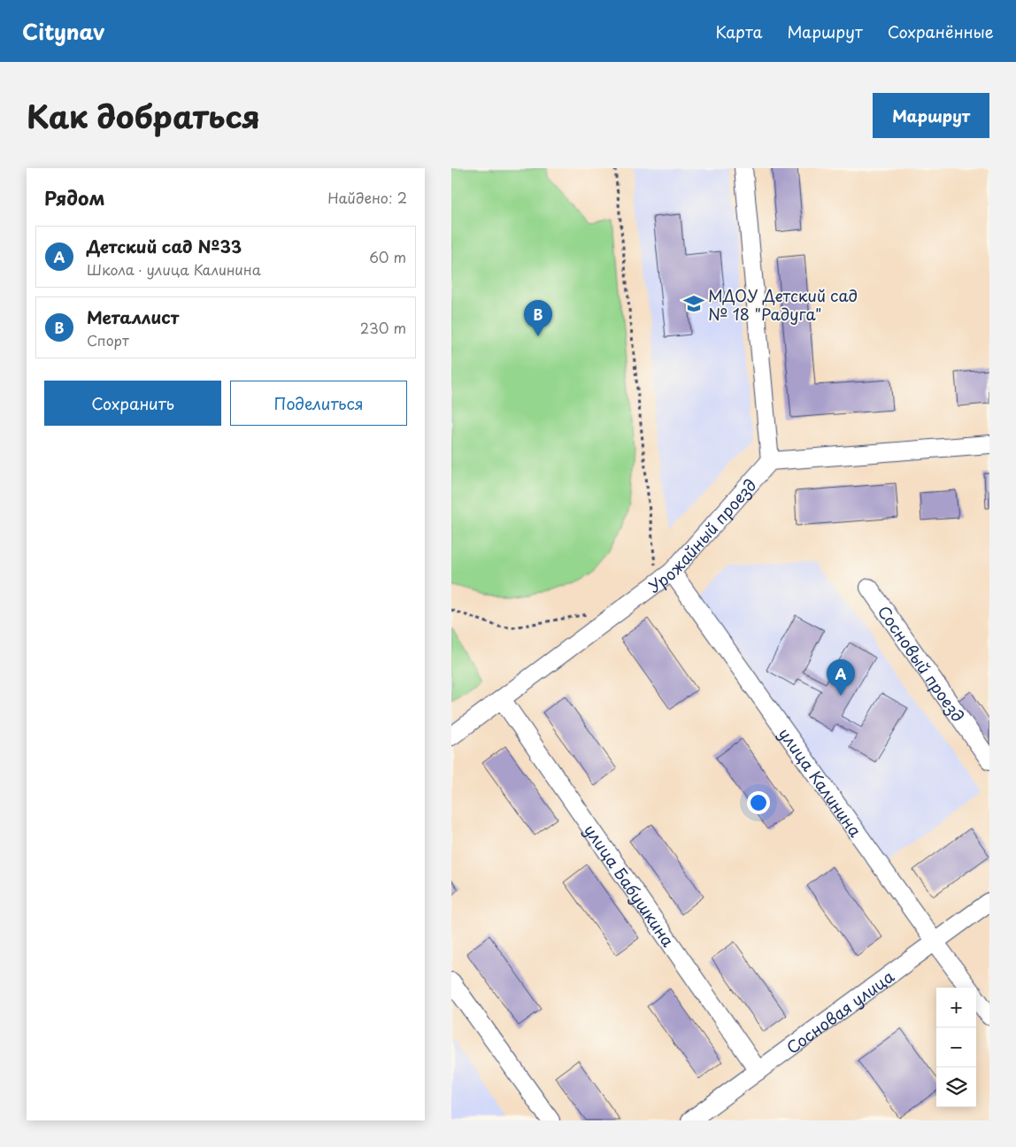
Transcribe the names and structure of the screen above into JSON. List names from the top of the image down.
{
  "streets": {
    "street": [
      "Урожайный проезд",
      "Сосновый проезд",
      "улица Калинина",
      "улица Бабушкина",
      "Сосновая улица"
    ]
  },
  "crossings": [
    ["Урожайный проезд", "улица Калинина"],
    ["Урожайный проезд", "улица Бабушкина"],
    ["улица Калинина", "Сосновая улица"],
    ["улица Бабушкина", "Сосновая улица"]
  ],
  "places": {
    "school or university": ["МДОУ Детский сад № 18 \"Радуга\""]
  },
  "page": {
    "header": "Citynav",
    "nav": ["Карта", "Маршрут", "Сохранённые"],
    "title": "Как добраться",
    "buttons": [
      "Маршрут",
      ["Сохранить", "Поделиться"]
    ],
    "heading": ["Рядом", "Найдено: 2"],
    "list": [
      {
        "mark": "A",
        "name": "Детский сад №33",
        "note": "Школа · улица Калинина",
        "value": "60 m"
      },
      {
        "mark": "B",
        "name": "Металлист",
        "note": "Спорт",
        "value": "230 m"
      }
    ],
    "pins": ["B", "A"],
    "map_buttons": ["+", "−"]
  }
}
